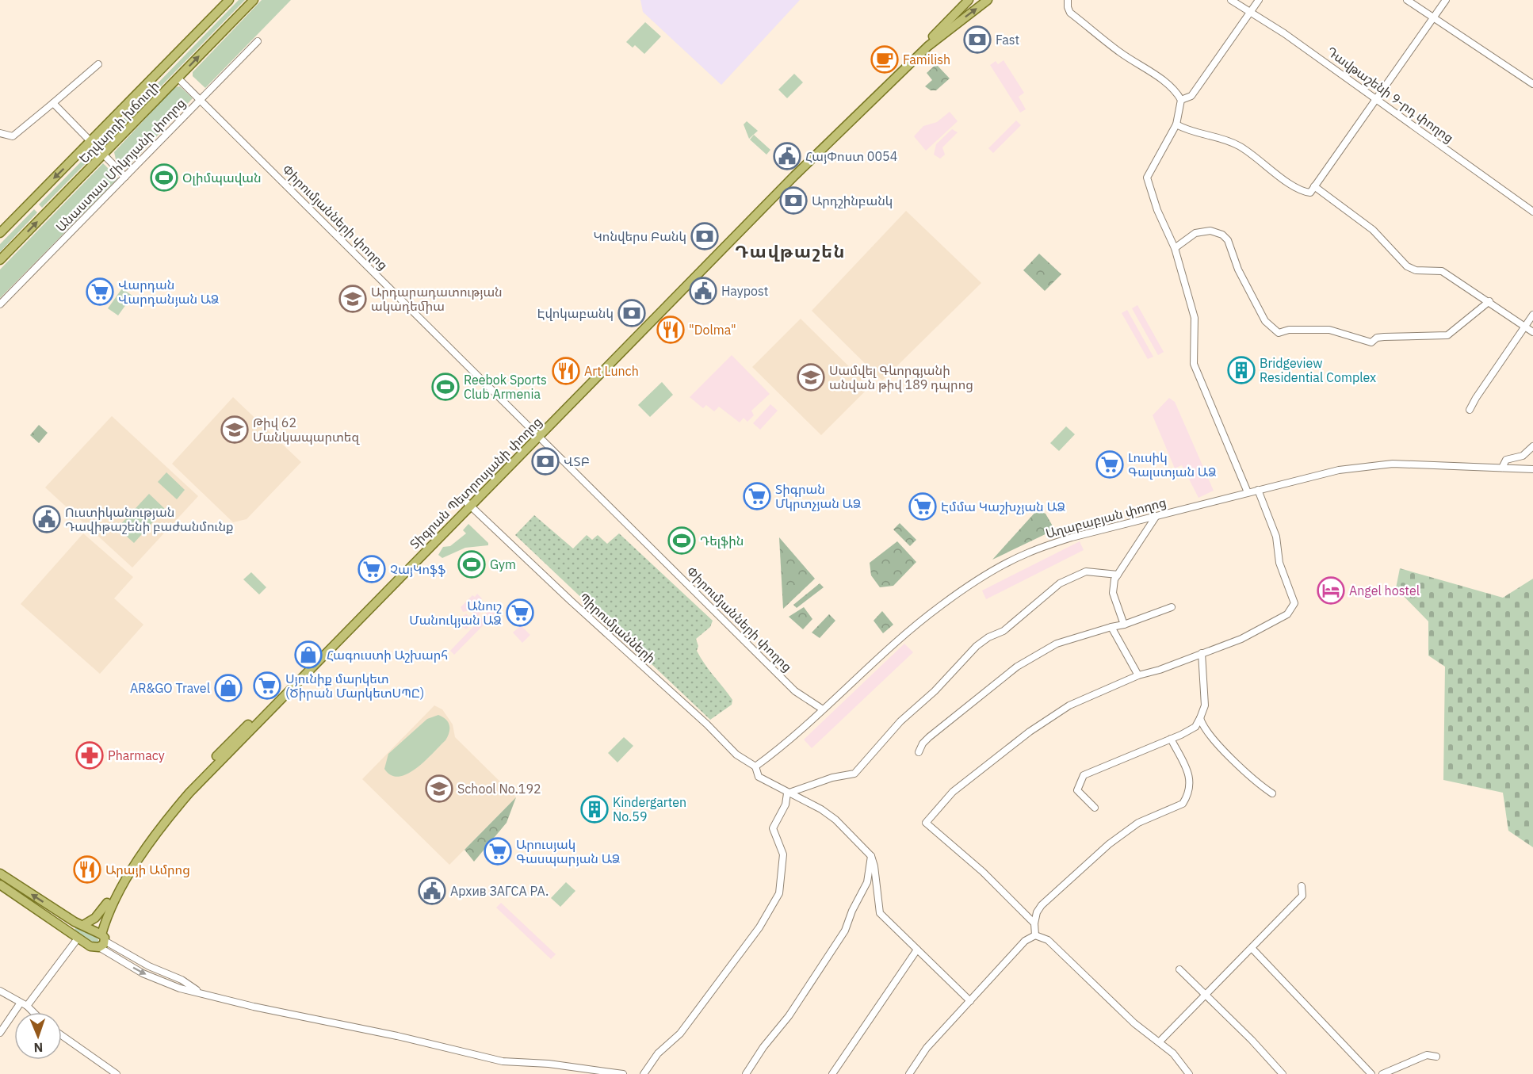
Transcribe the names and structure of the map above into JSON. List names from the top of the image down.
{
  "streets": {
    "main road": ["Եղվարդի խճուղի", "Տիգրան Պետրոսյանի փողոց"],
    "street": [
      "Դավթաշենի 9-րդ փողոց",
      "Անաստաս Միկոյանի փողոց",
      "Փիրումյանների փողոց",
      "Աղաբաբյան փողոց",
      "Պիրումյանների"
    ]
  },
  "crossings": [
    ["Եղվարդի խճուղի", "Փիրումյանների փողոց"],
    ["Անաստաս Միկոյանի փողոց", "Փիրումյանների փողոց"],
    ["Փիրումյանների փողոց", "Տիգրան Պետրոսյանի փողոց"],
    ["Փիրումյանների փողոց", "Աղաբաբյան փողոց"],
    ["Տիգրան Պետրոսյանի փողոց", "Պիրումյանների"],
    ["Աղաբաբյան փողոց", "Պիրումյանների"]
  ],
  "districts": ["Դավթաշեն"],
  "places": {
    "bank": [
      "Fast",
      "Արդշինբանկ",
      "Կոնվերս Բանկ",
      "Էվոկաբանկ",
      "ՎՏԲ"
    ],
    "cafe": ["Familish"],
    "public building": [
      "ՀայՓոստ 0054",
      "Haypost",
      "Ուստիկանության Դավիթաշենի բաժանմունք",
      "Архив ЗАГСА РА."
    ],
    "sports": [
      "Օլիմպավան",
      "Reebok Sports Club Armenia",
      "Դելֆին",
      "Gym"
    ],
    "supermarket": [
      "Վարդան Վարդանյան ԱՁ",
      "Լուսիկ Գալստյան ԱՁ",
      "Տիգրան Մկրտչյան ԱՁ",
      "Էմմա Կաշխչյան ԱՁ",
      "ՉայԿոֆֆ",
      "Անուշ Մանուկյան ԱՁ",
      "Սյունիք մարկետ (Ծիրան ՄարկետՍՊԸ)",
      "Արուսյակ Գասպարյան ԱՁ"
    ],
    "school or university": [
      "Արդարադատության ակադեմիա",
      "Սամվել Գևորգյանի անվան թիվ 189 դպրոց",
      "Թիվ 62 Մանկապարտեզ",
      "School No.192"
    ],
    "restaurant": ["\"Dolma\"", "Art Lunch", "Արայի Ամրոց"],
    "building": ["Bridgeview Residential Complex", "Kindergarten No.59"],
    "hotel": ["Angel hostel"],
    "shop": ["Հագուստի Աշխարհ", "AR&GO Travel"],
    "pharmacy": ["Pharmacy"]
  },
  "north": "bottom"
}
